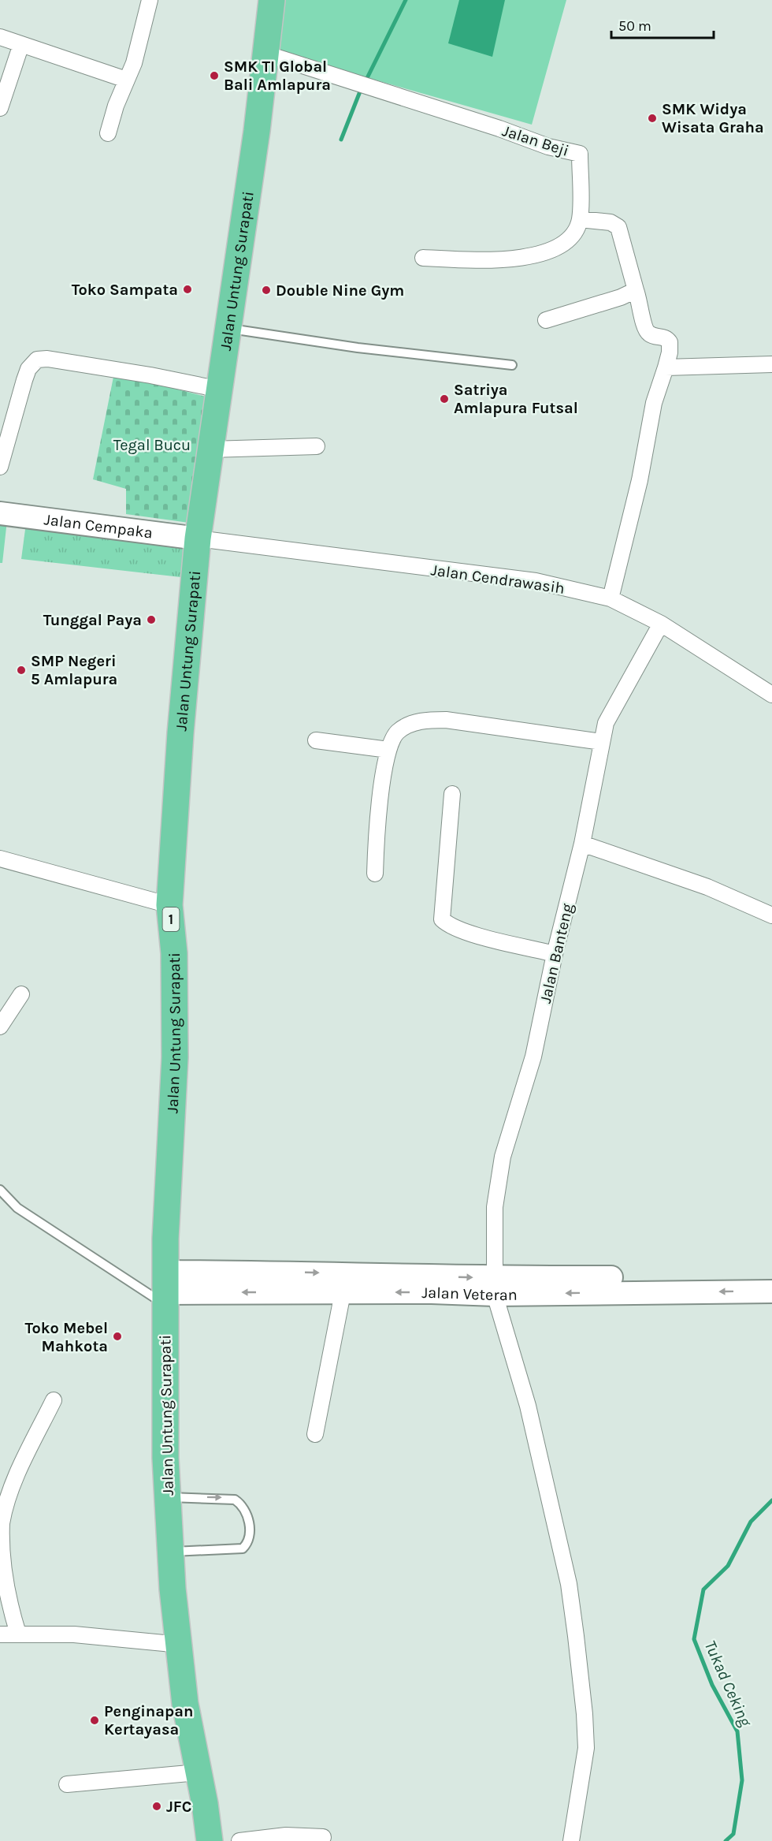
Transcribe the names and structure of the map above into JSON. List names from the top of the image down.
{
  "streets": {
    "highway": ["Jalan Untung Surapati", "1"],
    "main road": ["Jalan Cempaka", "Jalan Veteran"],
    "street": ["Jalan Beji", "Jalan Cendrawasih", "Jalan Banteng"]
  },
  "crossings": [
    ["Jalan Beji", "Jalan Untung Surapati"],
    ["Jalan Untung Surapati", "Jalan Cempaka"],
    ["Jalan Untung Surapati", "Jalan Cendrawasih"],
    ["Jalan Untung Surapati", "Jalan Veteran"],
    ["Jalan Cempaka", "Jalan Cendrawasih"],
    ["Jalan Cendrawasih", "Jalan Banteng"],
    ["Jalan Banteng", "Jalan Veteran"]
  ],
  "water": ["Tukad Ceking"],
  "parks": ["Tegal Bucu"],
  "places": [
    "SMK TI Global Bali Amlapura",
    "SMK Widya Wisata Graha",
    "Toko Sampata",
    "Double Nine Gym",
    "Satriya Amlapura Futsal",
    "Tunggal Paya",
    "SMP Negeri 5 Amlapura",
    "Toko Mebel Mahkota",
    "Penginapan Kertayasa",
    "JFC"
  ],
  "scale_bar": "50 m"
}
